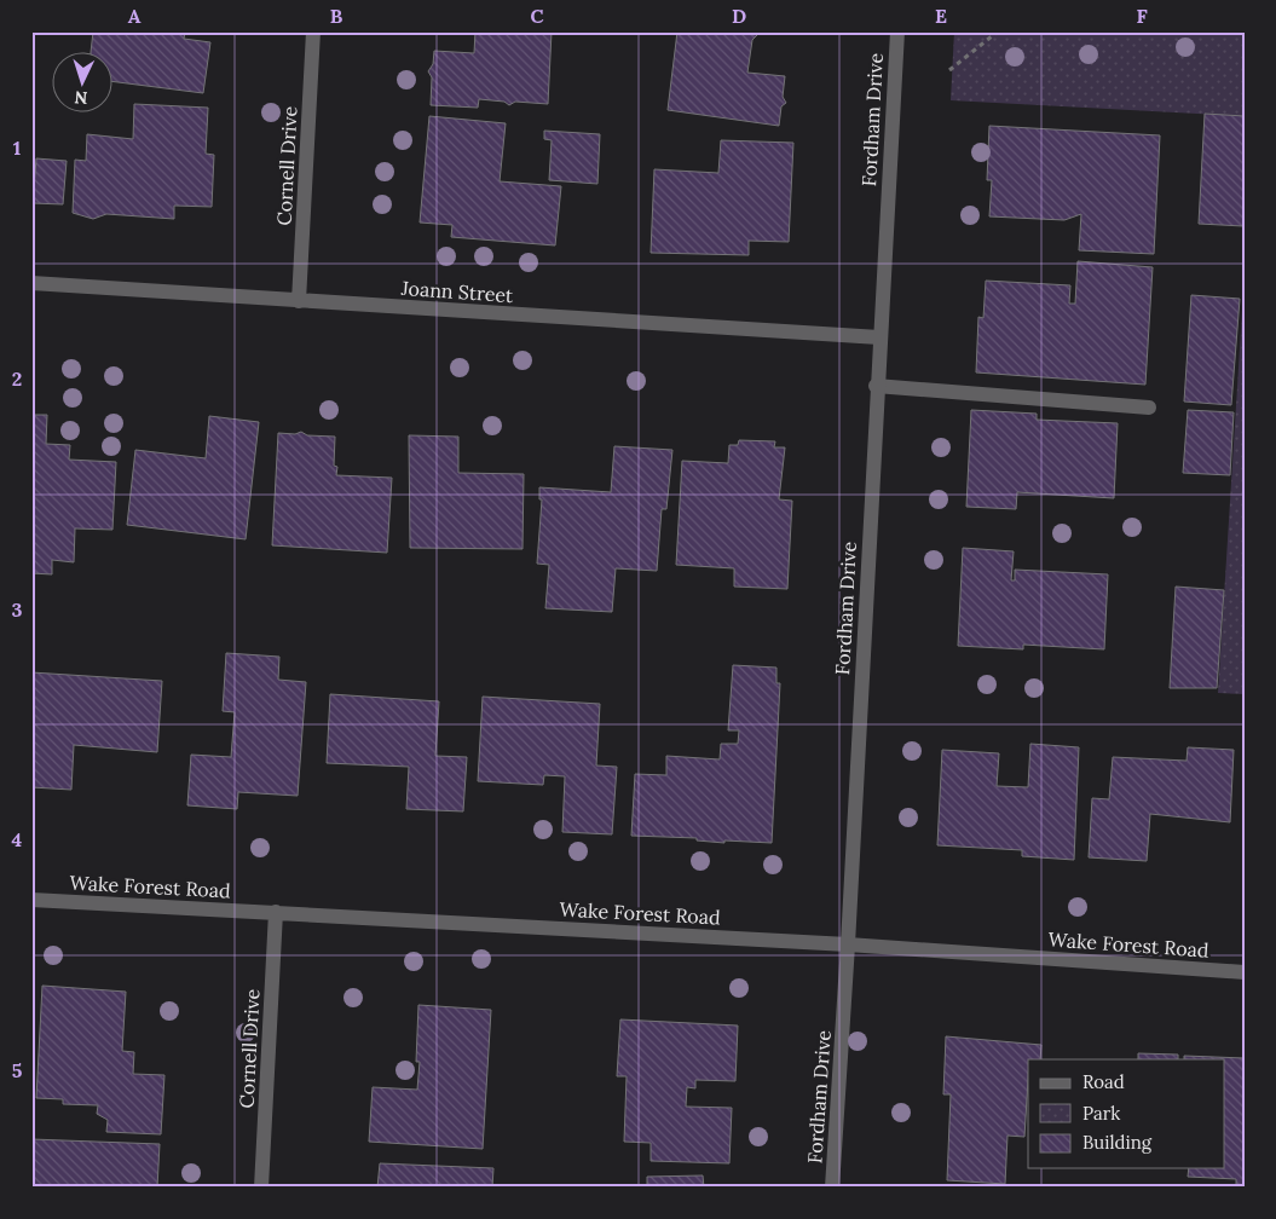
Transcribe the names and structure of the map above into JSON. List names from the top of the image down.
{
  "streets": {
    "street": [
      "Fordham Drive",
      "Cornell Drive",
      "Joann Street",
      "Wake Forest Road"
    ]
  },
  "crossings": [
    ["Fordham Drive", "Joann Street"],
    ["Fordham Drive", "Wake Forest Road"],
    ["Cornell Drive", "Joann Street"],
    ["Cornell Drive", "Wake Forest Road"]
  ],
  "legend": ["Road", "Park", "Building"],
  "north": "bottom",
  "grid": {
    "columns": [
      "A",
      "B",
      "C",
      "D",
      "E",
      "F"
    ],
    "rows": [
      "1",
      "2",
      "3",
      "4",
      "5"
    ]
  }
}
